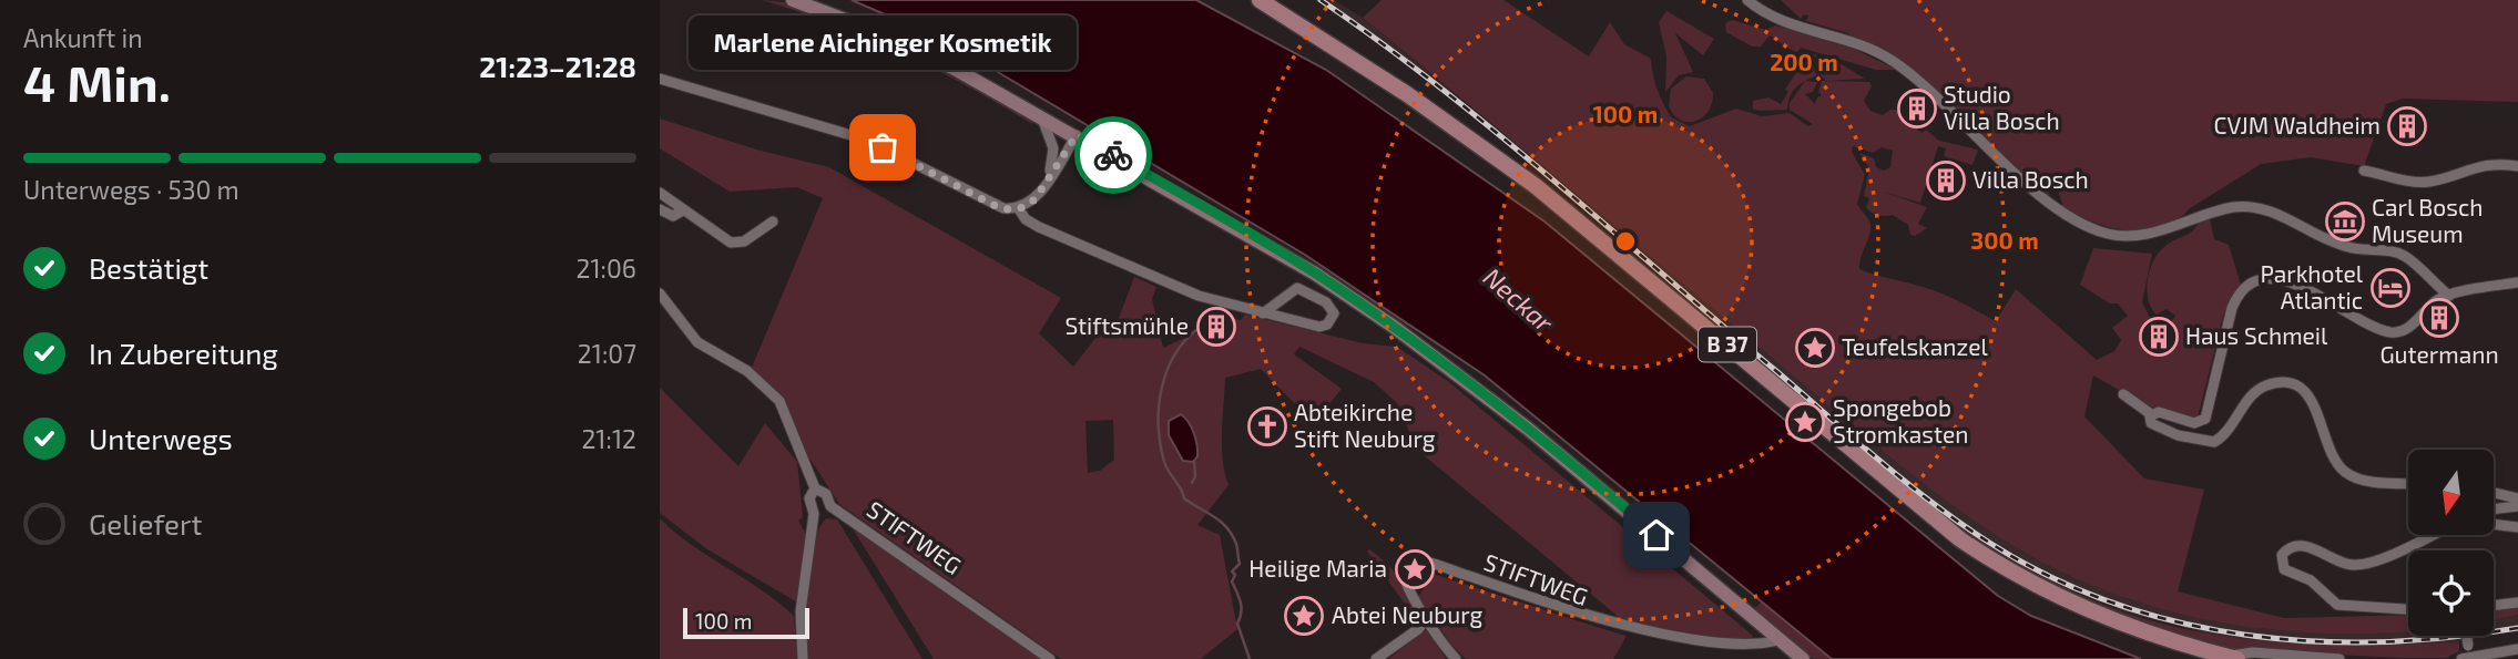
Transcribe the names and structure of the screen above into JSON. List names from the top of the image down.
{
  "streets": {
    "main road": ["B 37"],
    "street": ["STIFTWEG"]
  },
  "water": ["Neckar"],
  "places": {
    "building": [
      "Studio Villa Bosch",
      "CVJM Waldheim",
      "Villa Bosch",
      "Gutermann",
      "Stiftsmühle",
      "Haus Schmeil"
    ],
    "other": ["Marlene Aichinger Kosmetik"],
    "museum": ["Carl Bosch Museum"],
    "hotel": ["Parkhotel Atlantic"],
    "place": [
      "Teufelskanzel",
      "Spongebob Stromkasten",
      "Heilige Maria",
      "Abtei Neuburg"
    ],
    "church": ["Abteikirche Stift Neuburg"]
  },
  "scale_bar": "100 m",
  "north": "bottom",
  "page": {
    "heading": ["4 Min.", "Ankunft in", "21:23–21:28"],
    "bubble": "Marlene Aichinger Kosmetik",
    "bar": "Unterwegs · 530 m",
    "list": [
      ["Bestätigt", "21:06"],
      ["In Zubereitung", "21:07"],
      ["Unterwegs", "21:12"],
      "Geliefert"
    ],
    "scale": "100 m"
  },
  "rings": ["200 m", "100 m", "300 m"]
}
